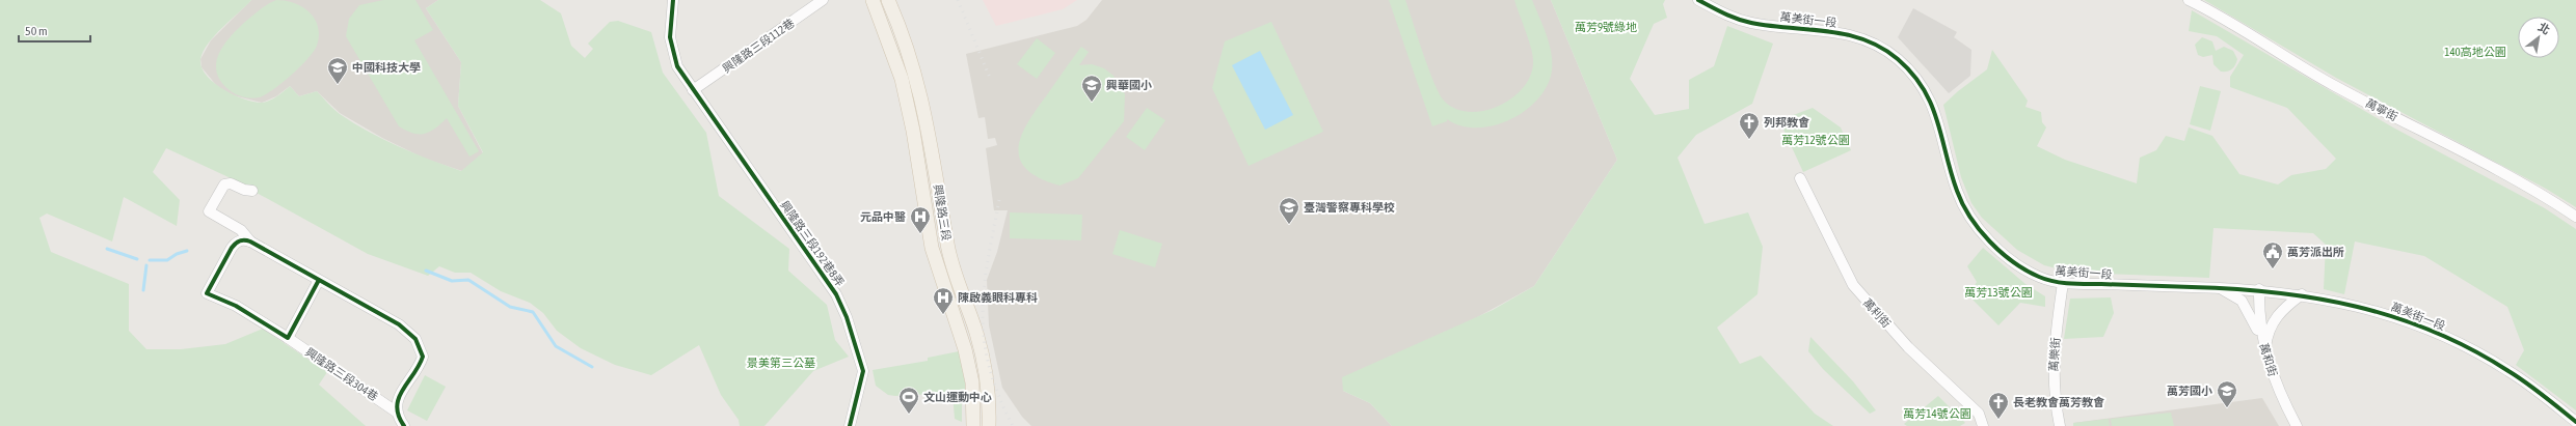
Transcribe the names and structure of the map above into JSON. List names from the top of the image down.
{
  "streets": {
    "main road": ["興隆路三段"],
    "street": [
      "萬美街一段",
      "興隆路三段112巷",
      "萬寧街",
      "興隆路三段192巷8弄",
      "萬利街",
      "萬樂街",
      "萬和街",
      "興隆路三段304巷"
    ]
  },
  "crossings": [
    ["萬美街一段", "萬樂街"],
    ["萬美街一段", "萬和街"],
    ["興隆路三段112巷", "興隆路三段192巷8弄"]
  ],
  "parks": [
    "萬芳9號綠地",
    "140高地公園",
    "萬芳12號公園",
    "萬芳13號公園",
    "景美第三公墓",
    "萬芳14號公園"
  ],
  "places": {
    "school or university": [
      "中國科技大學",
      "興華國小",
      "臺灣警察專科學校",
      "萬芳國小"
    ],
    "church": ["列邦教會", "長老教會萬芳教會"],
    "hospital": ["元品中醫", "陳啟義眼科專科"],
    "public building": ["萬芳派出所"],
    "sports": ["文山運動中心"]
  },
  "scale_bar": "50 m",
  "north": "top right"
}
